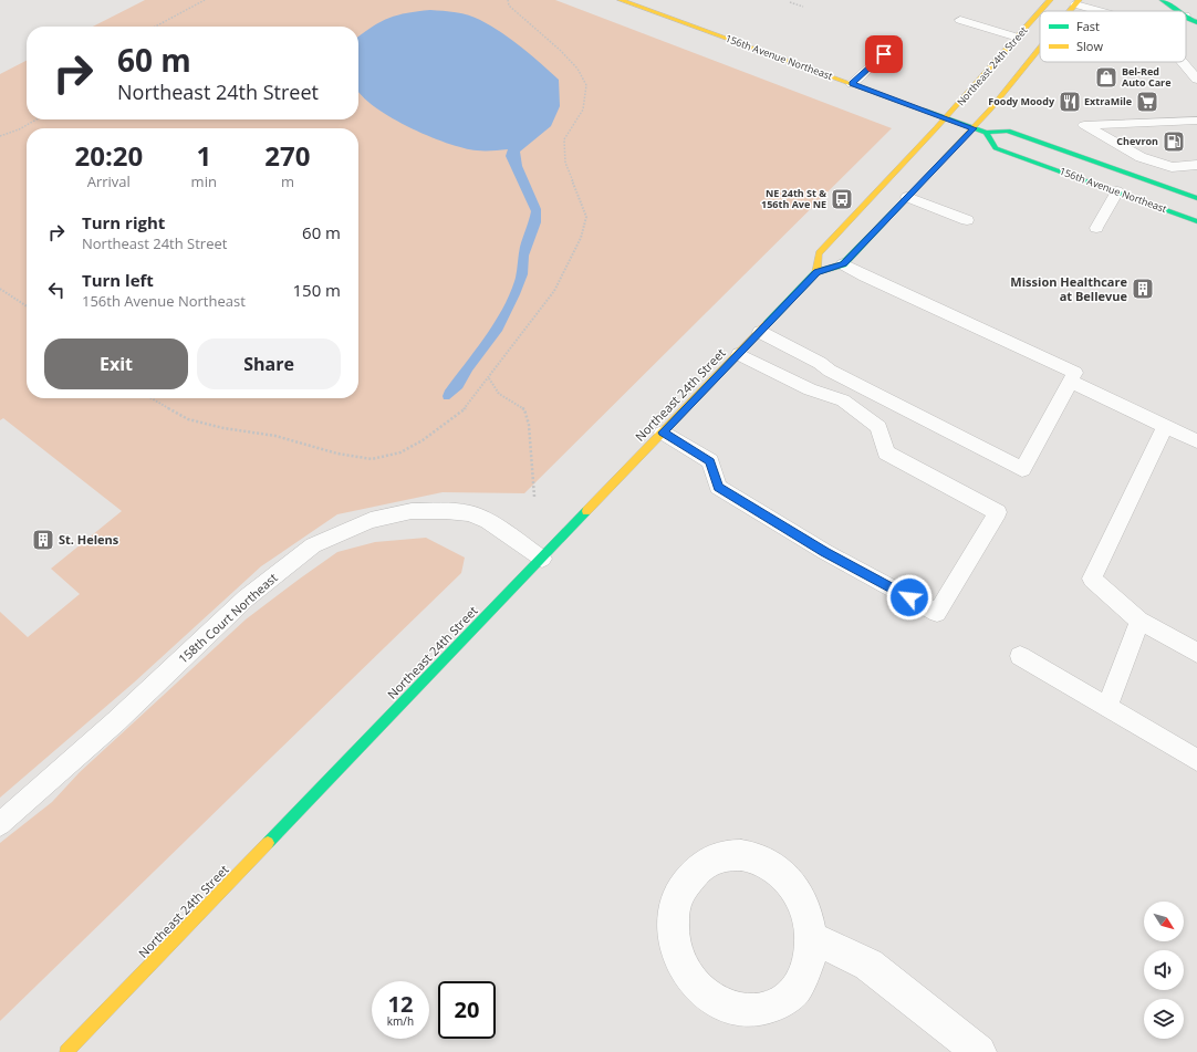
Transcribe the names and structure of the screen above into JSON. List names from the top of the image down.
{
  "streets": {
    "main road": ["156th Avenue Northeast", "Northeast 24th Street"],
    "lane": ["158th Court Northeast"]
  },
  "crossings": [
    ["156th Avenue Northeast", "Northeast 24th Street"],
    ["Northeast 24th Street", "158th Court Northeast"]
  ],
  "places": {
    "shop": ["Bel-Red Auto Care"],
    "restaurant": ["Foody Moody"],
    "supermarket": ["ExtraMile"],
    "fuel station": ["Chevron"],
    "bus stop": ["NE 24th St & 156th Ave NE"],
    "building": ["Mission Healthcare at Bellevue", "St. Helens"]
  },
  "legend": ["Fast", "Slow"],
  "north": "bottom right",
  "page": {
    "turn": ["60 m", "Northeast 24th Street"],
    "eta": [
      "20:20",
      "Arrival",
      "1",
      "min",
      "270",
      "m"
    ],
    "list": [
      {
        "name": "Turn right",
        "note": "Northeast 24th Street",
        "value": "60 m"
      },
      {
        "name": "Turn left",
        "note": "156th Avenue Northeast",
        "value": "150 m"
      }
    ],
    "buttons": ["Exit", "Share"],
    "speed": "12 km/h",
    "limit": "20"
  }
}
